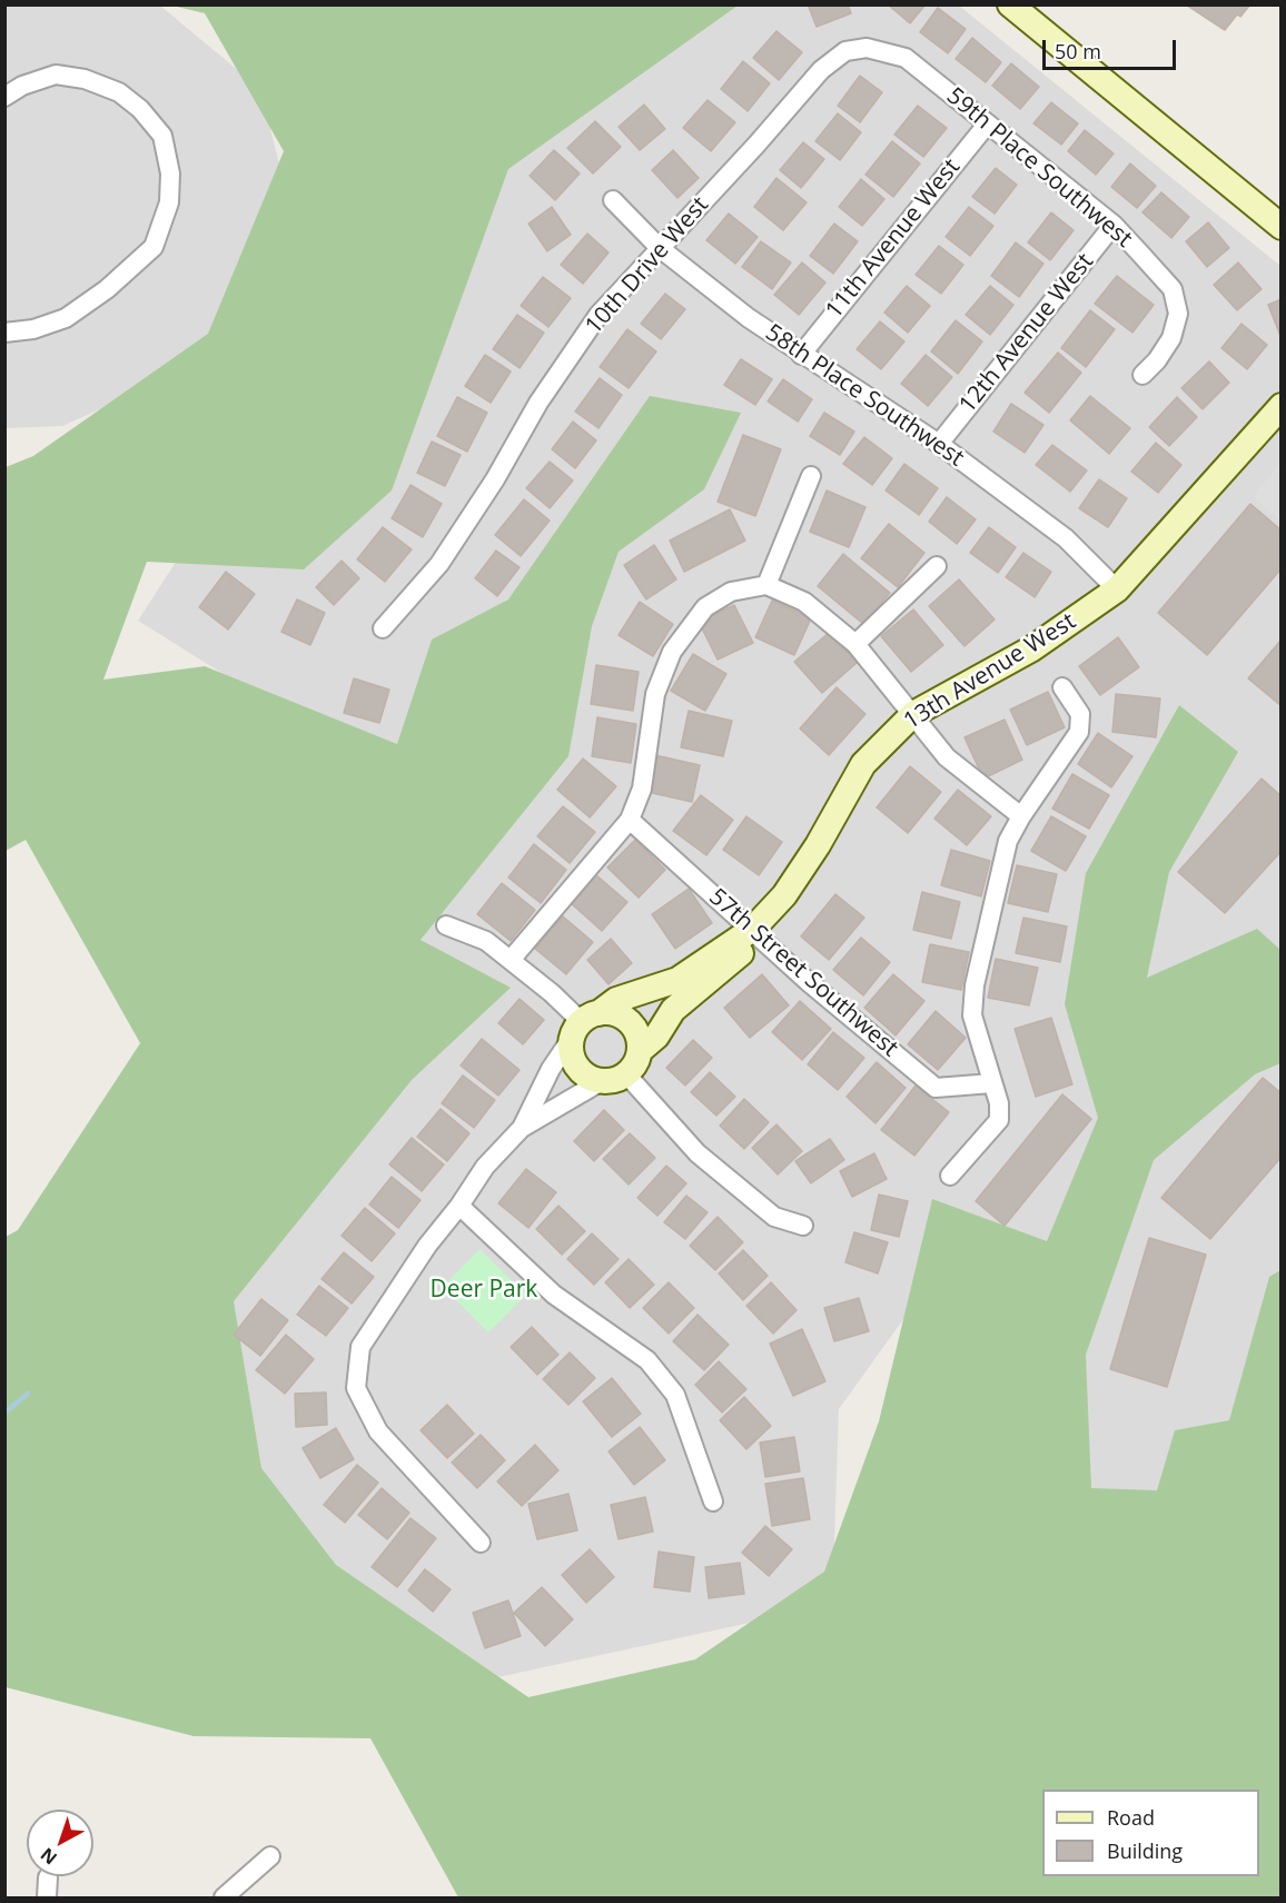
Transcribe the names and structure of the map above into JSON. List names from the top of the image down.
{
  "streets": {
    "street": [
      "59th Place Southwest",
      "11th Avenue West",
      "10th Drive West",
      "12th Avenue West",
      "58th Place Southwest",
      "13th Avenue West",
      "57th Street Southwest"
    ]
  },
  "crossings": [
    ["59th Place Southwest", "11th Avenue West"],
    ["59th Place Southwest", "10th Drive West"],
    ["59th Place Southwest", "12th Avenue West"],
    ["11th Avenue West", "58th Place Southwest"],
    ["10th Drive West", "58th Place Southwest"],
    ["12th Avenue West", "58th Place Southwest"],
    ["58th Place Southwest", "13th Avenue West"],
    ["13th Avenue West", "57th Street Southwest"]
  ],
  "parks": ["Deer Park"],
  "legend": ["Road", "Building"],
  "scale_bar": "50 m",
  "north": "bottom left"
}
